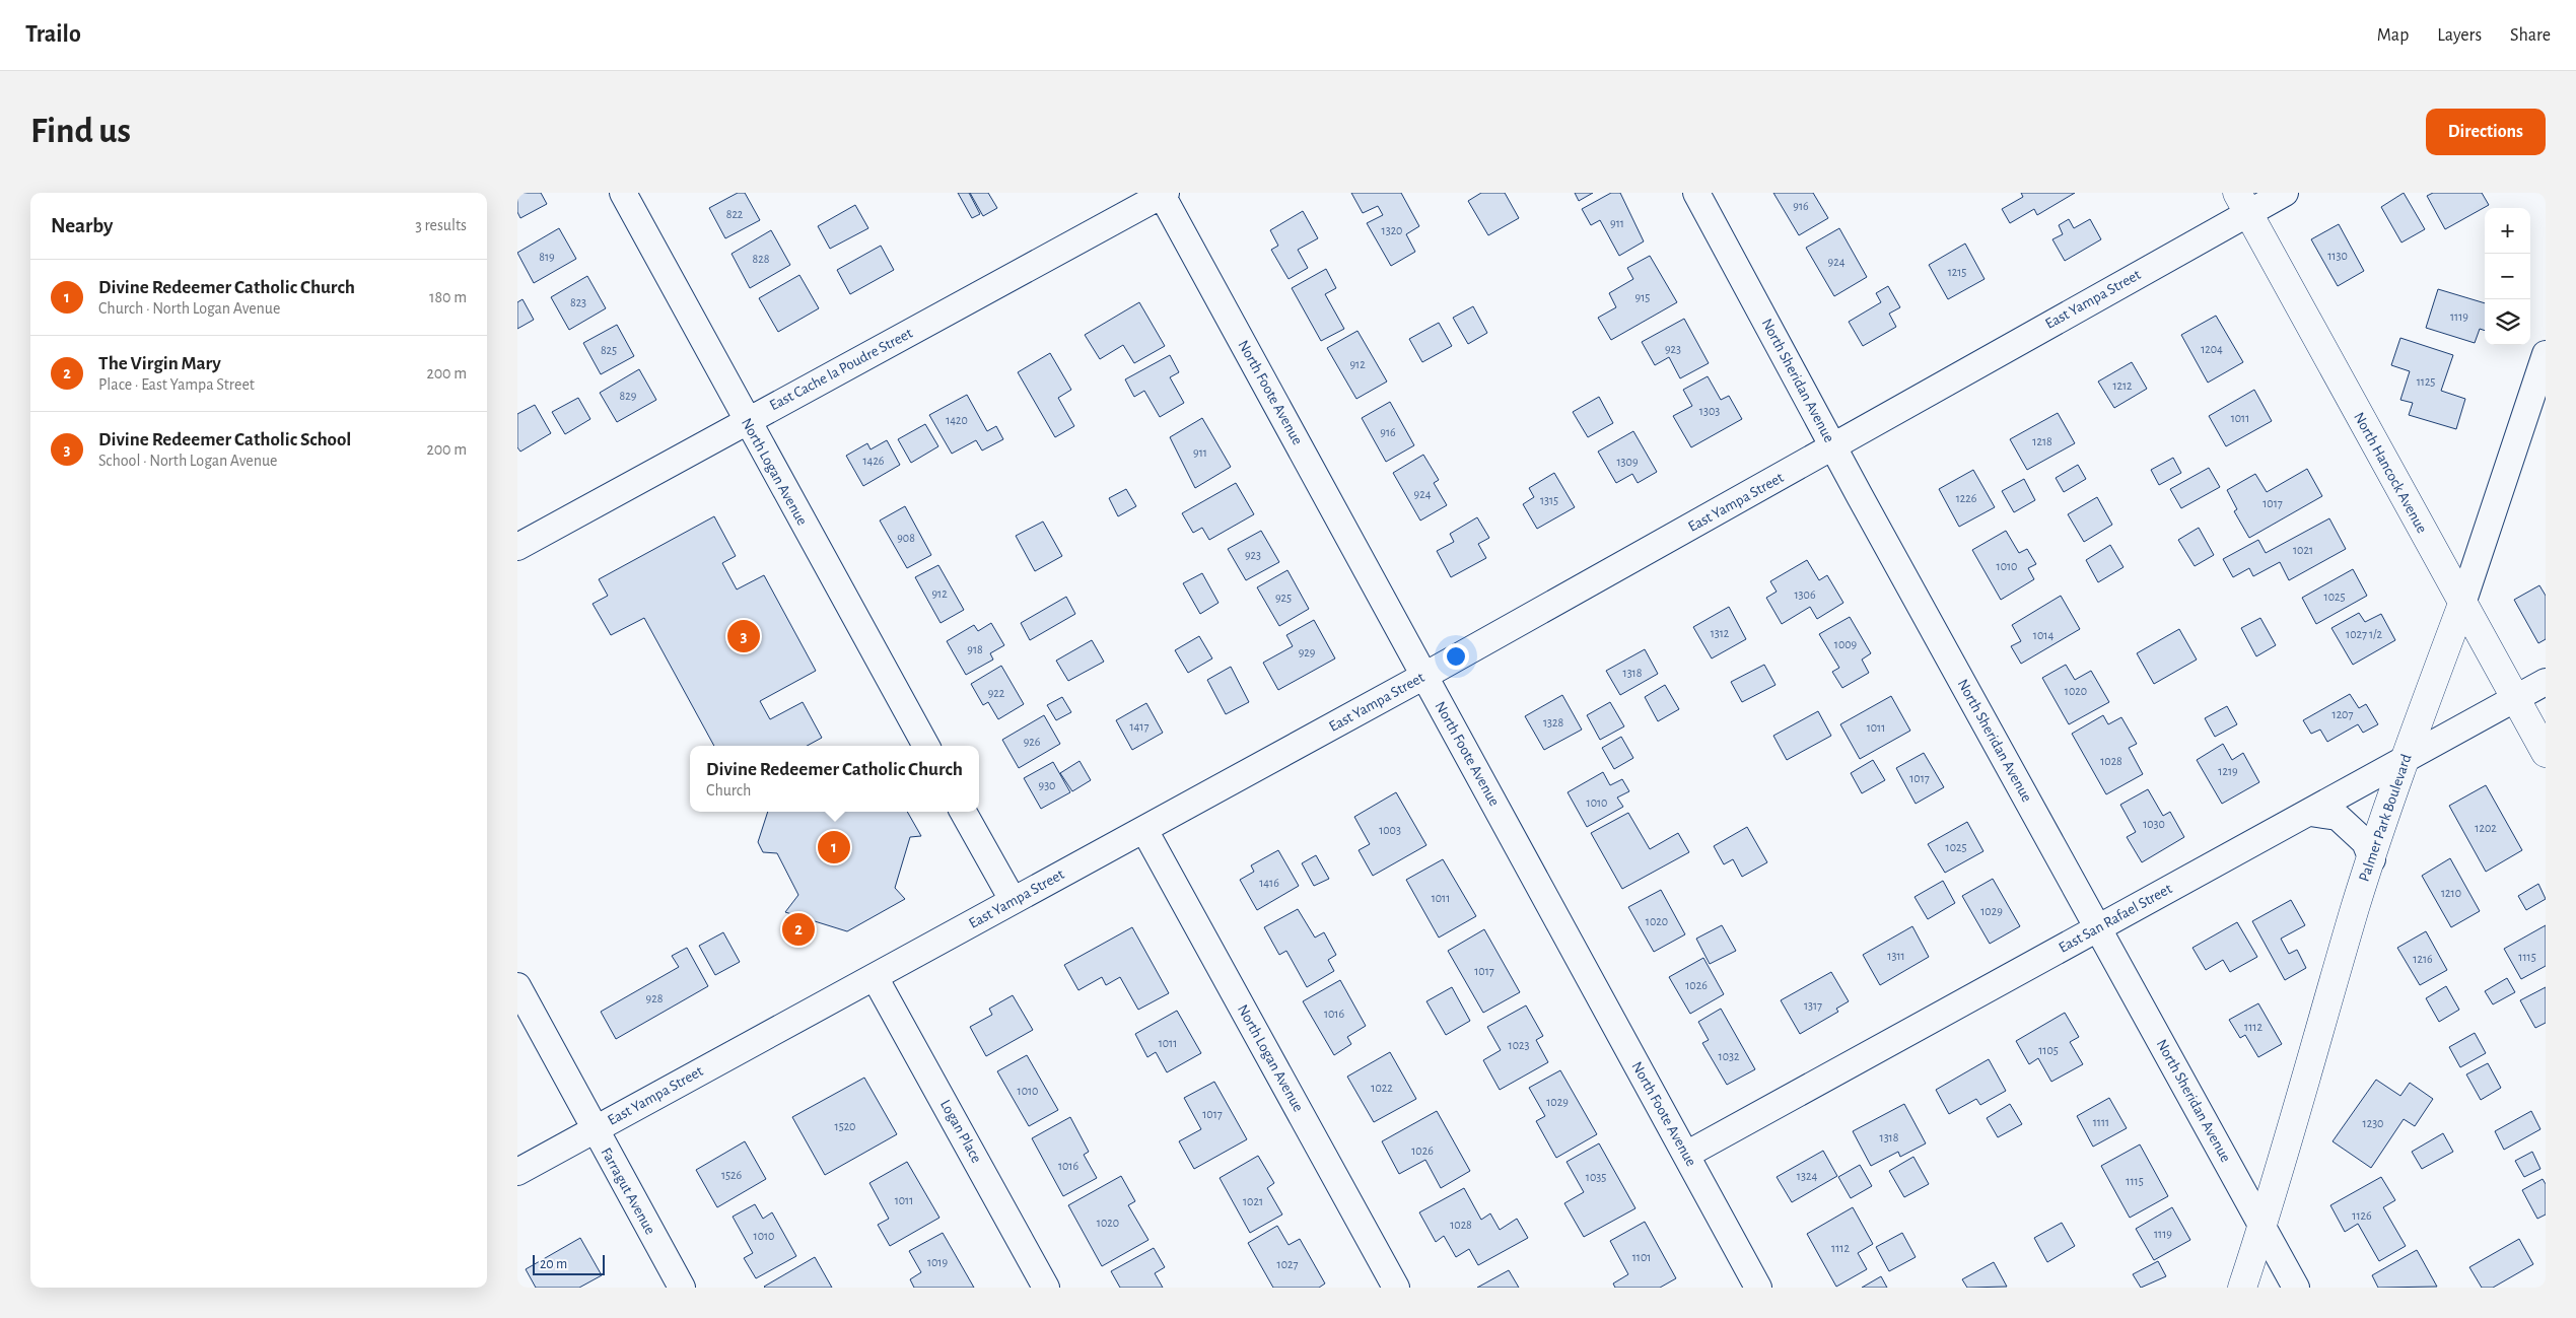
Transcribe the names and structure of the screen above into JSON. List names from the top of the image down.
{
  "streets": {
    "main road": ["North Hancock Avenue", "Palmer Park Boulevard"],
    "street": [
      "East Yampa Street",
      "East Cache la Poudre Street",
      "North Sheridan Avenue",
      "North Foote Avenue",
      "North Logan Avenue",
      "East San Rafael Street",
      "Logan Place",
      "Farragut Avenue"
    ]
  },
  "crossings": [
    ["East Yampa Street", "North Sheridan Avenue"],
    ["East Yampa Street", "North Foote Avenue"],
    ["East Yampa Street", "North Logan Avenue"],
    ["East Yampa Street", "North Hancock Avenue"],
    ["East Yampa Street", "Logan Place"],
    ["East Yampa Street", "Farragut Avenue"],
    ["East Cache la Poudre Street", "North Foote Avenue"],
    ["East Cache la Poudre Street", "North Logan Avenue"],
    ["North Sheridan Avenue", "Palmer Park Boulevard"],
    ["North Sheridan Avenue", "East San Rafael Street"],
    ["North Foote Avenue", "East San Rafael Street"],
    ["North Hancock Avenue", "Palmer Park Boulevard"],
    ["North Hancock Avenue", "East San Rafael Street"],
    ["Palmer Park Boulevard", "East San Rafael Street"]
  ],
  "house_numbers": [
    "916",
    "822",
    "911",
    "1320",
    "1130",
    "819",
    "828",
    "924",
    "1215",
    "915",
    "823",
    "1119",
    "923",
    "1204",
    "825",
    "912",
    "1125",
    "1212",
    "829",
    "1303",
    "1011",
    "1420",
    "916",
    "1218",
    "911",
    "1426",
    "1309",
    "924",
    "1226",
    "1315",
    "1017",
    "908",
    "1021",
    "923",
    "1010",
    "912",
    "1306",
    "1025",
    "925",
    "1312",
    "1027 1/2",
    "1014",
    "1009",
    "918",
    "929",
    "1318",
    "1020",
    "922",
    "1207",
    "1328",
    "1417",
    "1011",
    "926",
    "1028",
    "1219",
    "1017",
    "930",
    "1010",
    "1030",
    "1202",
    "1003",
    "1025",
    "1416",
    "1210",
    "1011",
    "1029",
    "1020",
    "1311",
    "1115",
    "1216",
    "1017",
    "1026",
    "928",
    "1317",
    "1016",
    "1112",
    "1011",
    "1023",
    "1105",
    "1032",
    "1022",
    "1010",
    "1029",
    "1017",
    "1111",
    "1230",
    "1520",
    "1318",
    "1026",
    "1016",
    "1526",
    "1324",
    "1035",
    "1115",
    "1011",
    "1021",
    "1126",
    "1020",
    "1028",
    "1119",
    "1010",
    "1112",
    "1101",
    "1019",
    "1027"
  ],
  "scale_bar": "20 m",
  "page": {
    "header": "Trailo",
    "nav": ["Map", "Layers", "Share"],
    "buttons": "Directions",
    "title": "Find us",
    "heading": ["Nearby", "3 results"],
    "map_buttons": ["+", "−"],
    "list": [
      {
        "mark": "1",
        "name": "Divine Redeemer Catholic Church",
        "note": "Church · North Logan Avenue",
        "value": "180 m"
      },
      {
        "mark": "2",
        "name": "The Virgin Mary",
        "note": "Place · East Yampa Street",
        "value": "200 m"
      },
      {
        "mark": "3",
        "name": "Divine Redeemer Catholic School",
        "note": "School · North Logan Avenue",
        "value": "200 m"
      }
    ],
    "pins": ["3", "1", "2"],
    "popup": ["Divine Redeemer Catholic Church", "Church"],
    "scale": "20 m"
  }
}
